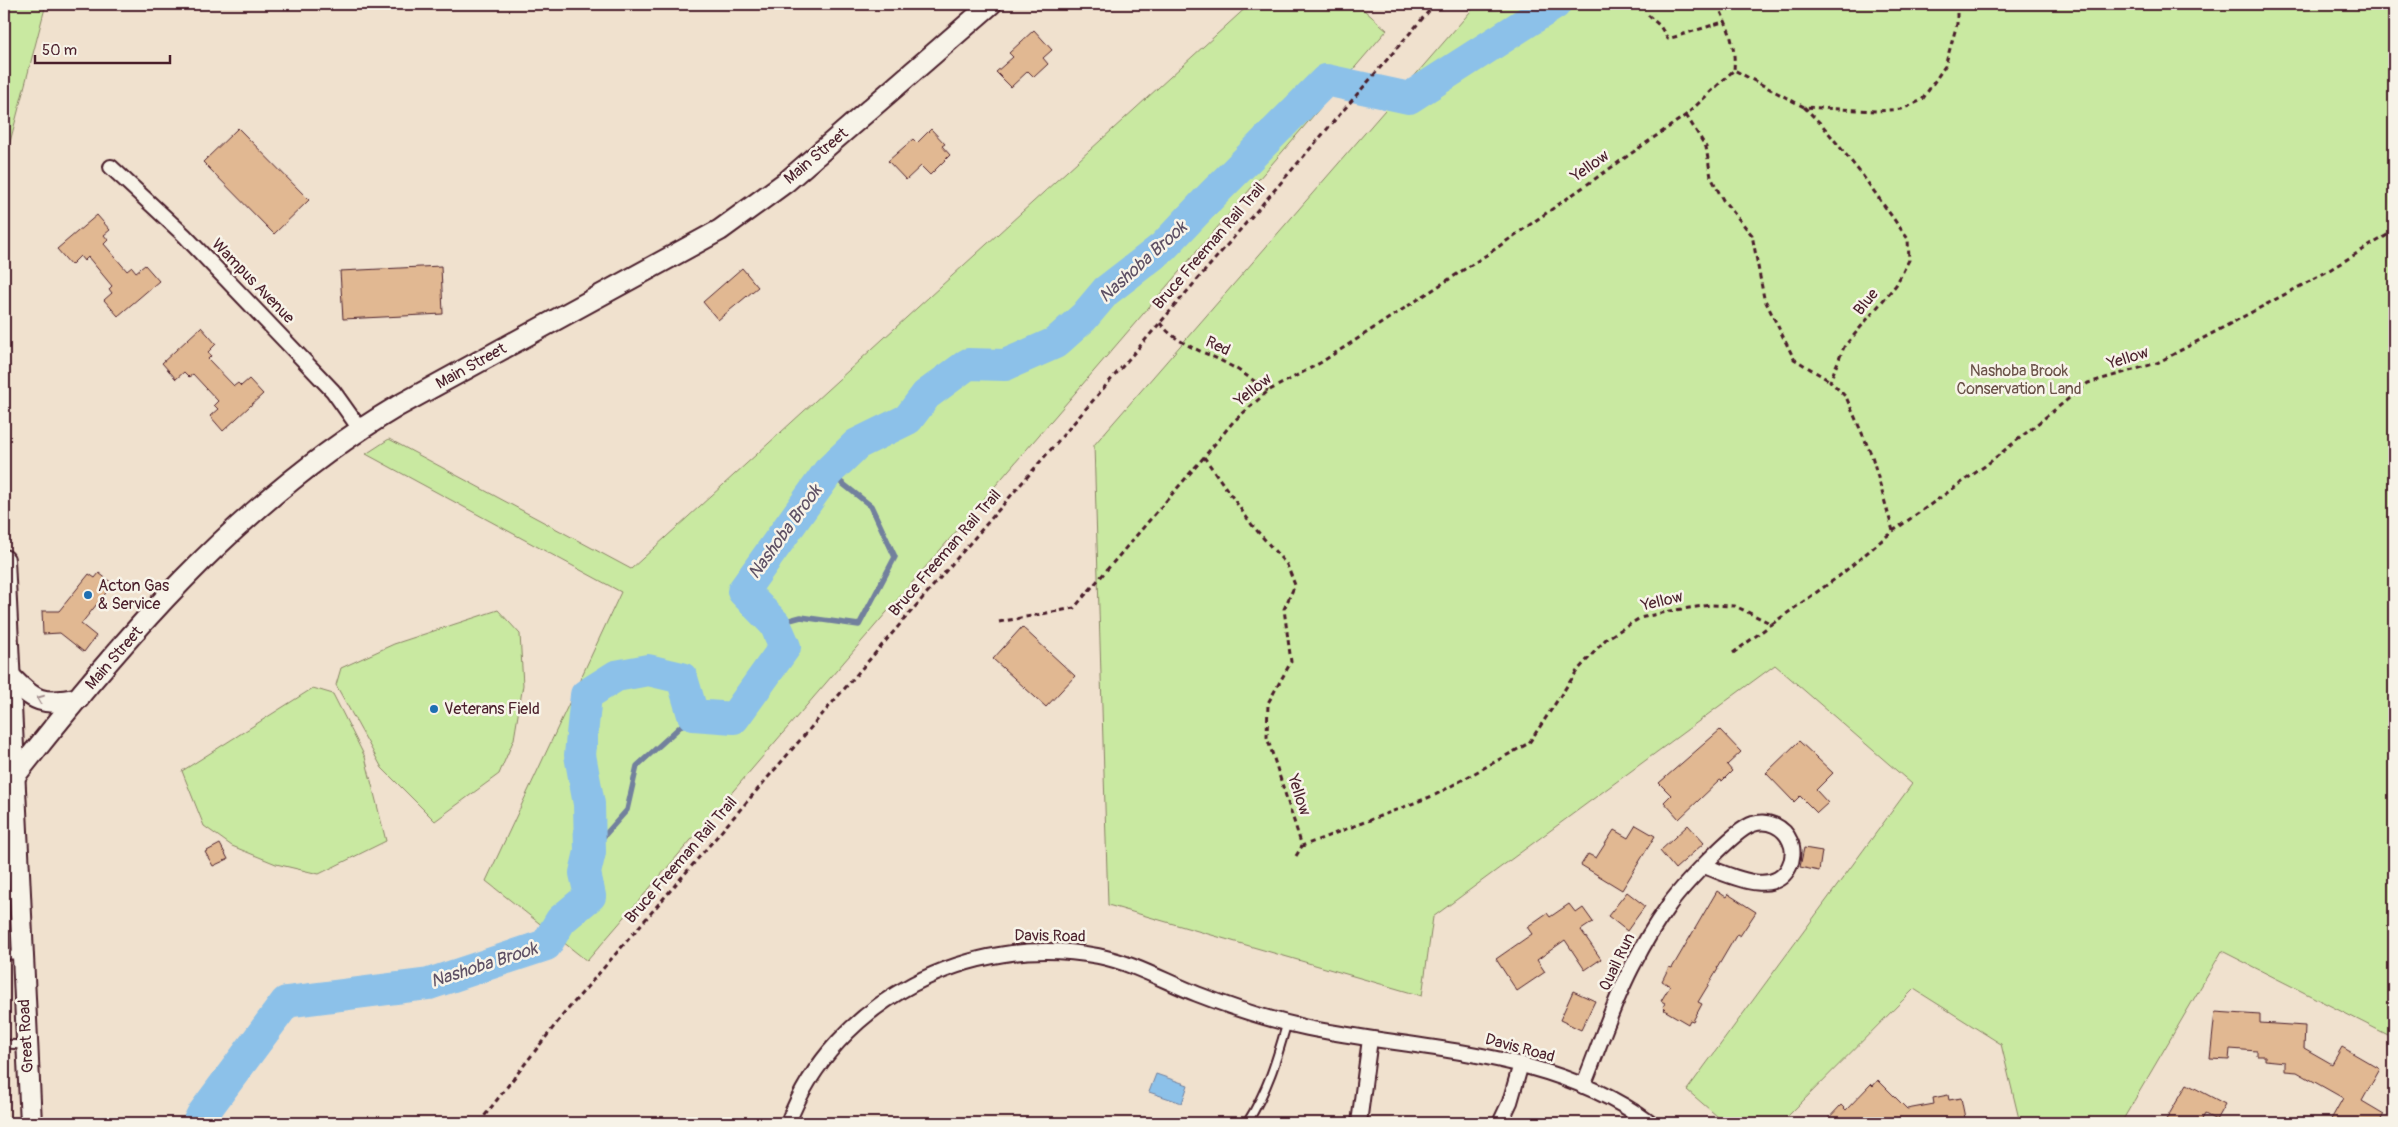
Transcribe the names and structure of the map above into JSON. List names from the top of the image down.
{
  "streets": {
    "main road": ["Main Street", "Great Road"],
    "street": ["Wampus Avenue", "Davis Road", "Quail Run"],
    "path": [
      "Yellow",
      "Bruce Freeman Rail Trail",
      "Blue",
      "Red"
    ]
  },
  "crossings": [
    ["Main Street", "Wampus Avenue"],
    ["Main Street", "Great Road"],
    ["Yellow", "Red"],
    ["Bruce Freeman Rail Trail", "Red"],
    ["Davis Road", "Quail Run"]
  ],
  "water": ["Nashoba Brook"],
  "parks": ["Nashoba Brook Conservation Land"],
  "places": ["Acton Gas & Service", "Veterans Field"],
  "scale_bar": "50 m"
}
